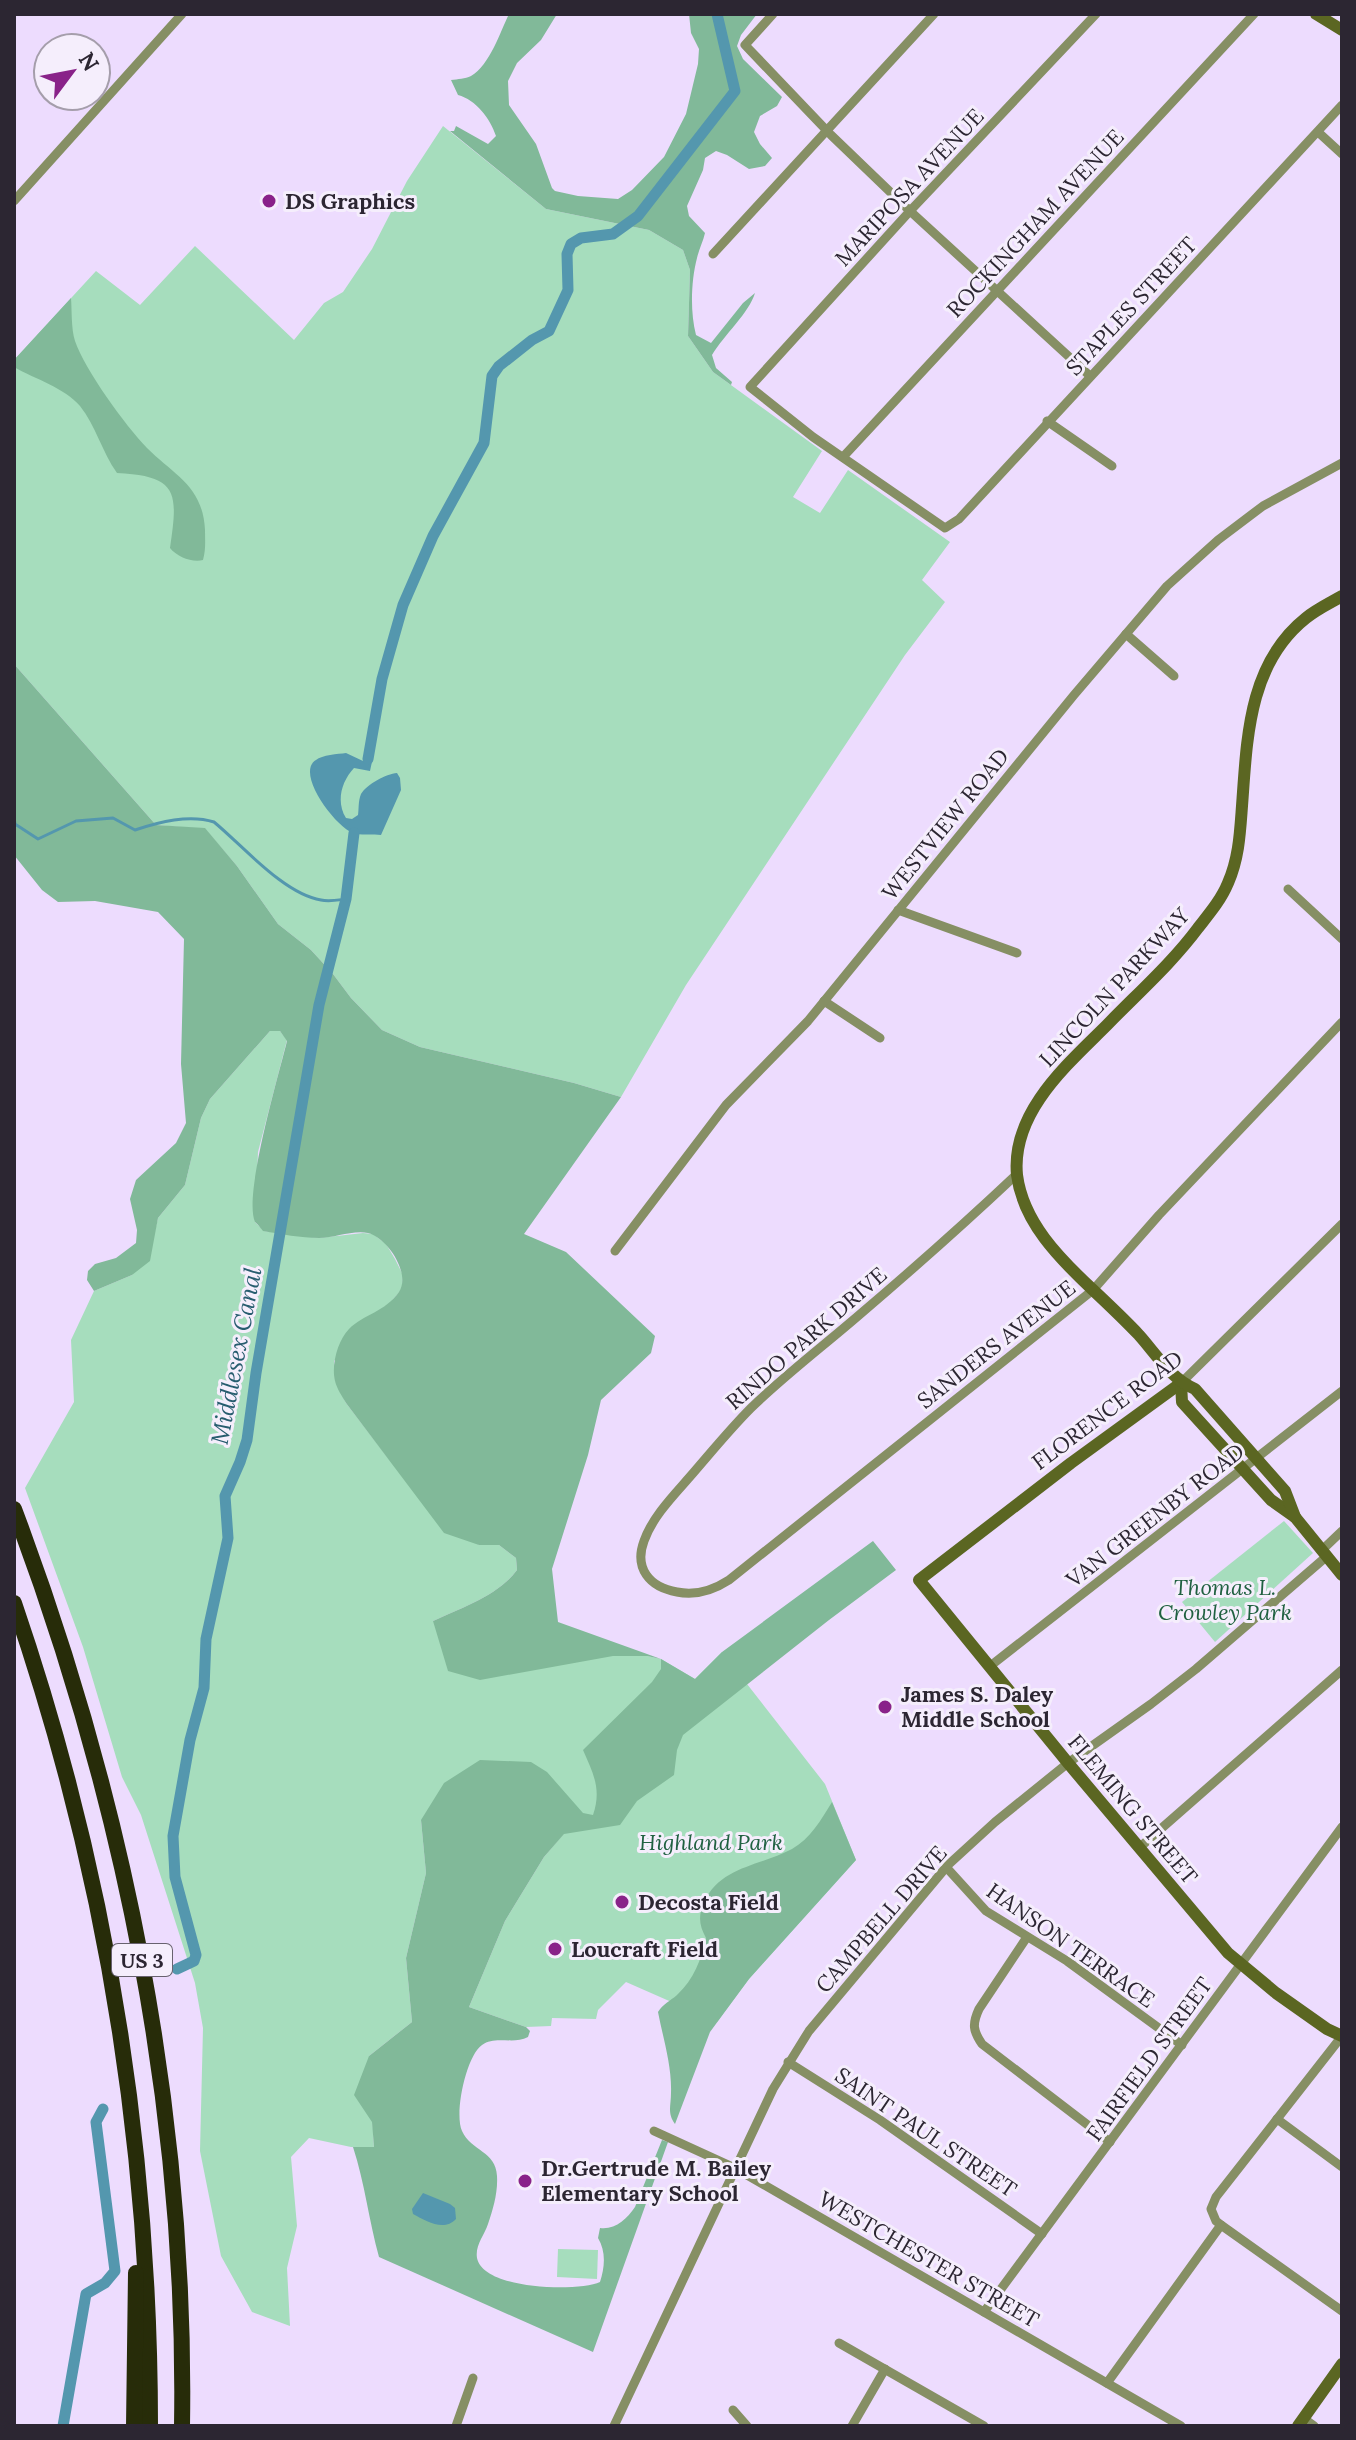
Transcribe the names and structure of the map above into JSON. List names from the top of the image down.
{
  "streets": {
    "highway": ["US 3"],
    "street": [
      "MARIPOSA AVENUE",
      "ROCKINGHAM AVENUE",
      "STAPLES STREET",
      "WESTVIEW ROAD",
      "LINCOLN PARKWAY",
      "RINDO PARK DRIVE",
      "SANDERS AVENUE",
      "FLORENCE ROAD",
      "VAN GREENBY ROAD",
      "FLEMING STREET",
      "CAMPBELL DRIVE",
      "HANSON TERRACE",
      "FAIRFIELD STREET",
      "SAINT PAUL STREET",
      "WESTCHESTER STREET"
    ]
  },
  "crossings": [
    ["MARIPOSA AVENUE", "ROCKINGHAM AVENUE"],
    ["MARIPOSA AVENUE", "STAPLES STREET"],
    ["ROCKINGHAM AVENUE", "STAPLES STREET"],
    ["LINCOLN PARKWAY", "RINDO PARK DRIVE"],
    ["LINCOLN PARKWAY", "SANDERS AVENUE"],
    ["LINCOLN PARKWAY", "FLORENCE ROAD"],
    ["LINCOLN PARKWAY", "VAN GREENBY ROAD"],
    ["RINDO PARK DRIVE", "SANDERS AVENUE"],
    ["FLORENCE ROAD", "FLEMING STREET"],
    ["VAN GREENBY ROAD", "FLEMING STREET"],
    ["FLEMING STREET", "CAMPBELL DRIVE"],
    ["FLEMING STREET", "FAIRFIELD STREET"],
    ["CAMPBELL DRIVE", "HANSON TERRACE"],
    ["CAMPBELL DRIVE", "SAINT PAUL STREET"],
    ["CAMPBELL DRIVE", "WESTCHESTER STREET"],
    ["HANSON TERRACE", "FAIRFIELD STREET"],
    ["FAIRFIELD STREET", "SAINT PAUL STREET"],
    ["FAIRFIELD STREET", "WESTCHESTER STREET"]
  ],
  "water": ["Middlesex Canal"],
  "parks": ["Thomas L. Crowley Park", "Highland Park"],
  "places": [
    "DS Graphics",
    "James S. Daley Middle School",
    "Decosta Field",
    "Loucraft Field",
    "Dr.Gertrude M. Bailey Elementary School"
  ],
  "north": "top right"
}
